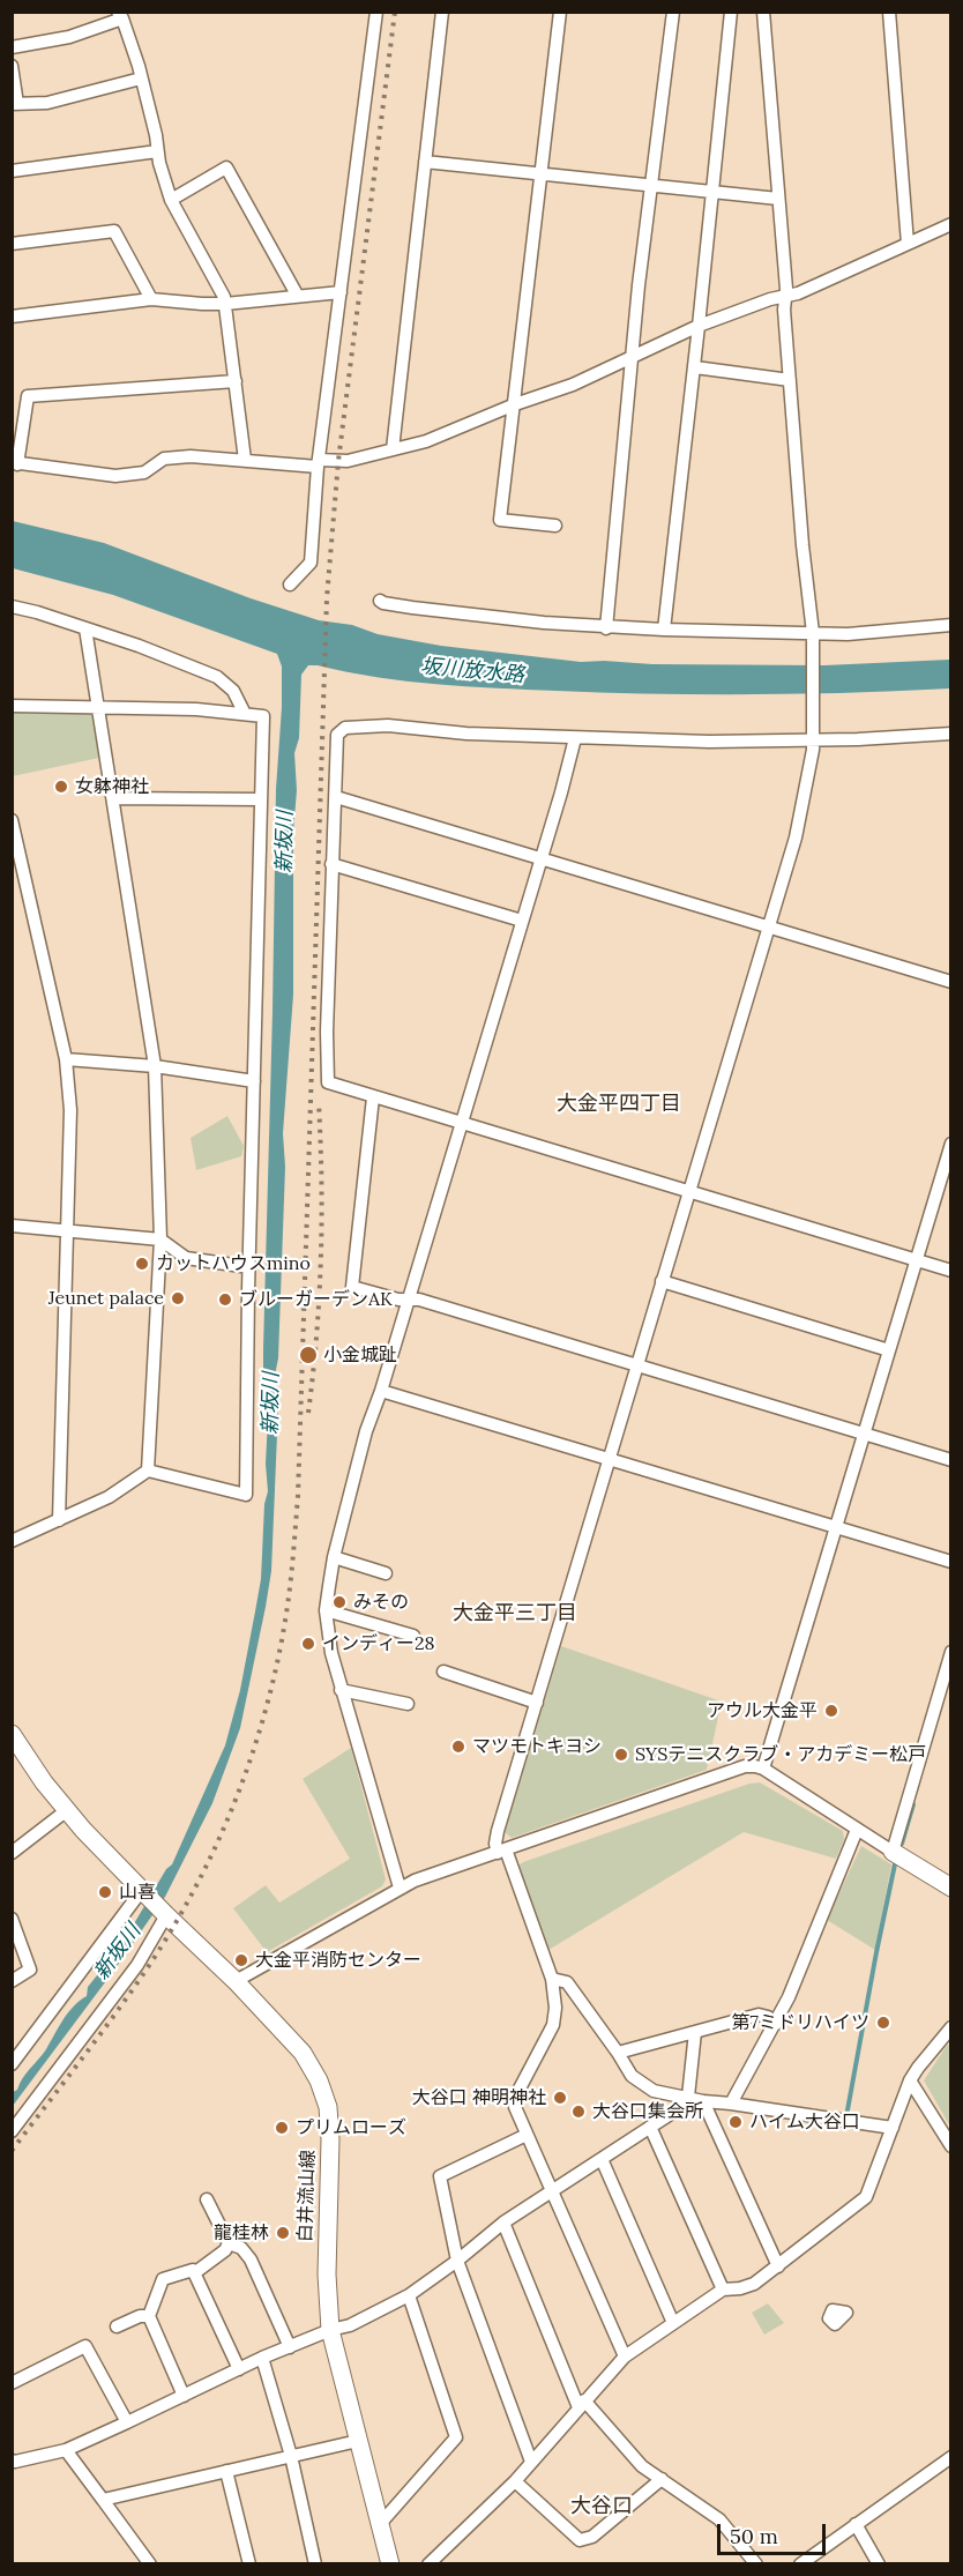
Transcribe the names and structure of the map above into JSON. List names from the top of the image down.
{
  "streets": {
    "main road": ["白井流山線"]
  },
  "districts": ["大金平四丁目", "大金平三丁目", "大谷口"],
  "water": ["坂川放水路", "新坂川"],
  "places": [
    "女躰神社",
    "カットハウスmino",
    "Jeunet palace",
    "ブルーガーデンAK",
    "小金城趾",
    "みその",
    "インディー28",
    "アウル大金平",
    "マツモトキヨシ",
    "SYSテニスクラブ・アカデミー松戸",
    "山喜",
    "大金平消防センター",
    "第7ミドリハイツ",
    "大谷口 神明神社",
    "大谷口集会所",
    "ハイム大谷口",
    "プリムローズ",
    "龍桂林"
  ],
  "scale_bar": "50 m"
}
